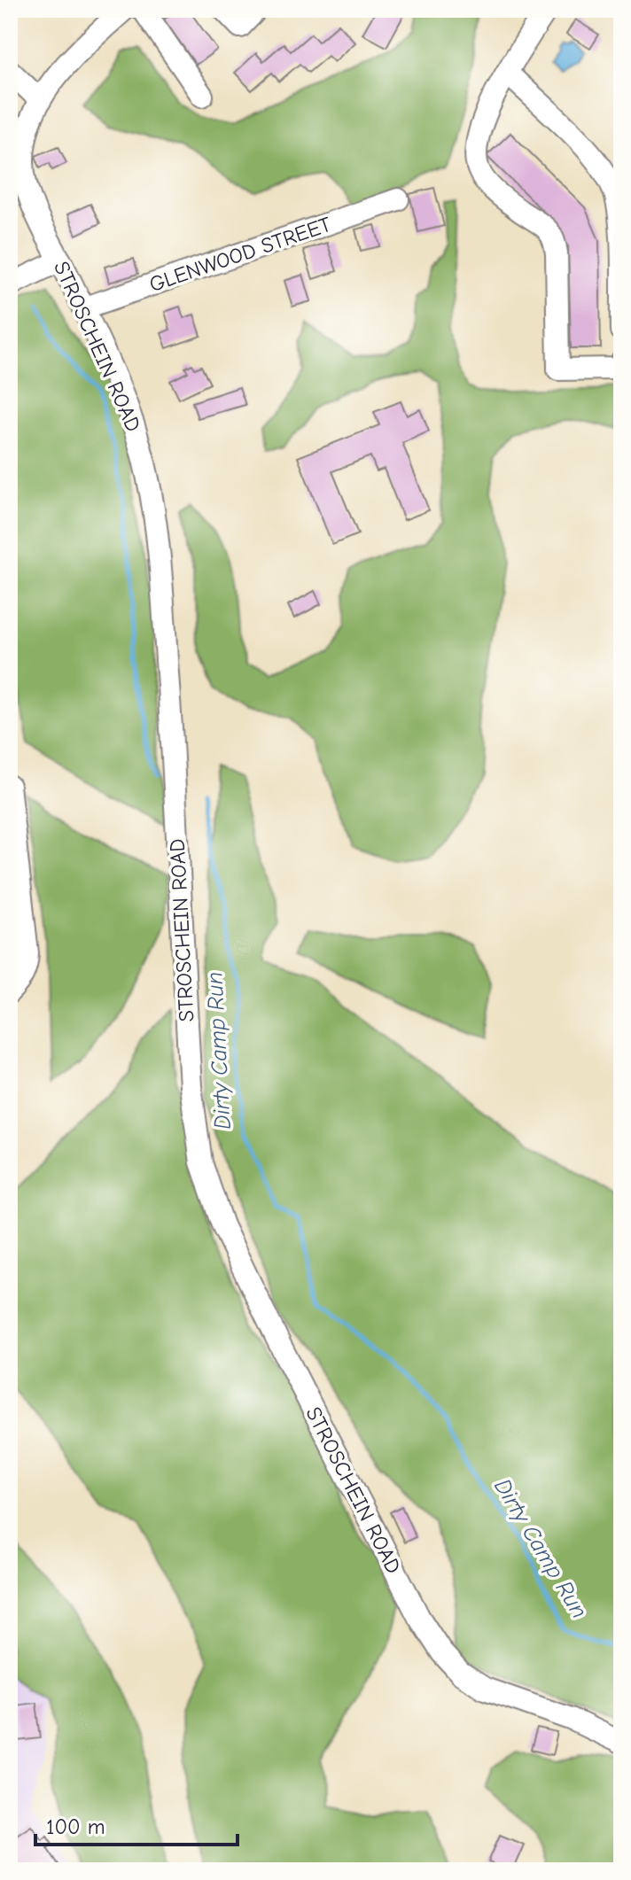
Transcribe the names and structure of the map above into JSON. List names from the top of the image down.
{
  "streets": {
    "street": ["GLENWOOD STREET", "STROSCHEIN ROAD"]
  },
  "crossings": [
    ["GLENWOOD STREET", "STROSCHEIN ROAD"]
  ],
  "water": ["Dirty Camp Run"],
  "scale_bar": "100 m"
}
